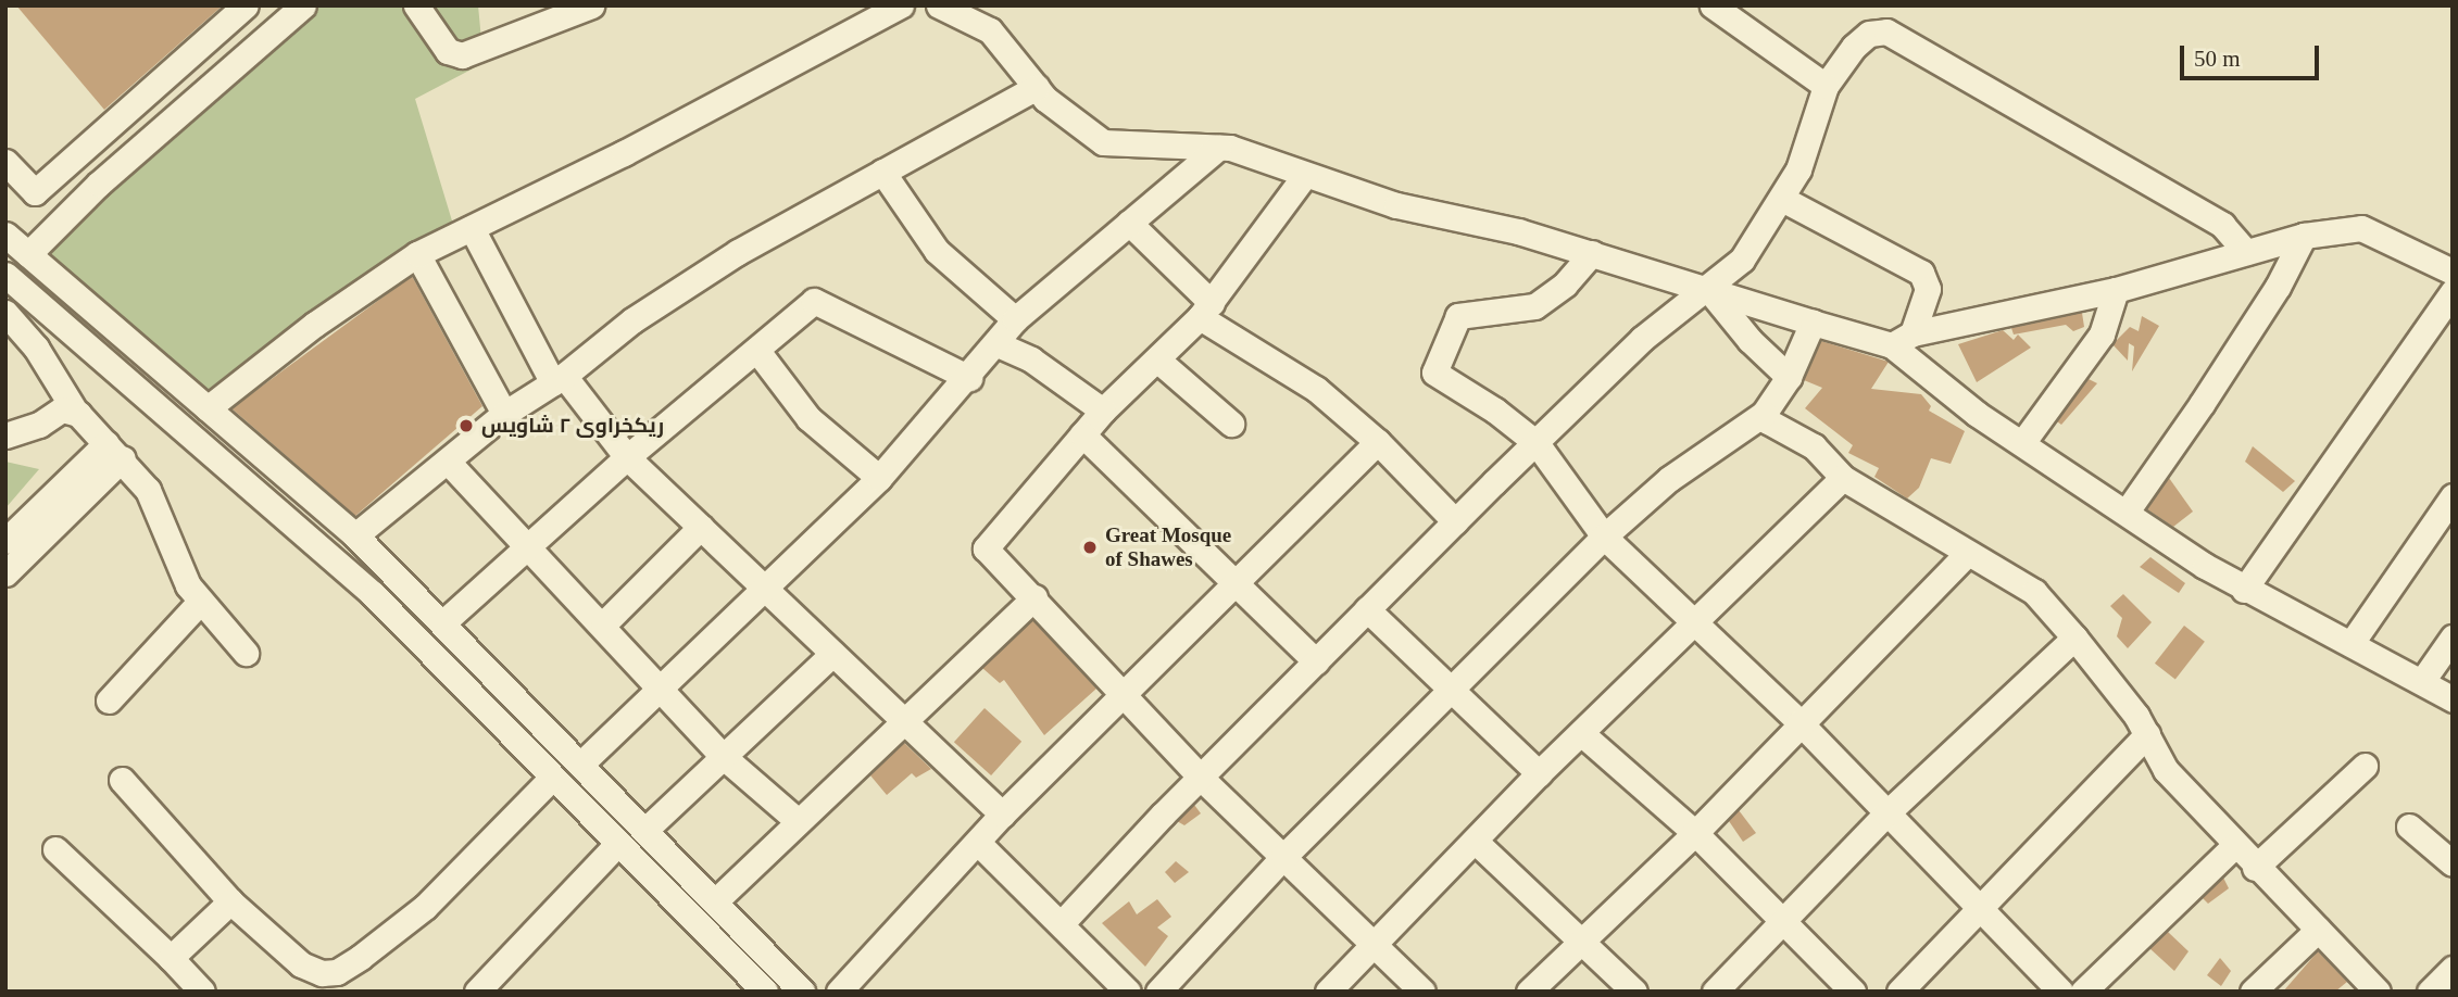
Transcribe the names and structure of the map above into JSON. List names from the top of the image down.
{
  "places": ["ريكخراوى ۲ شاويس", "Great Mosque of Shawes"],
  "scale_bar": "50 m"
}
